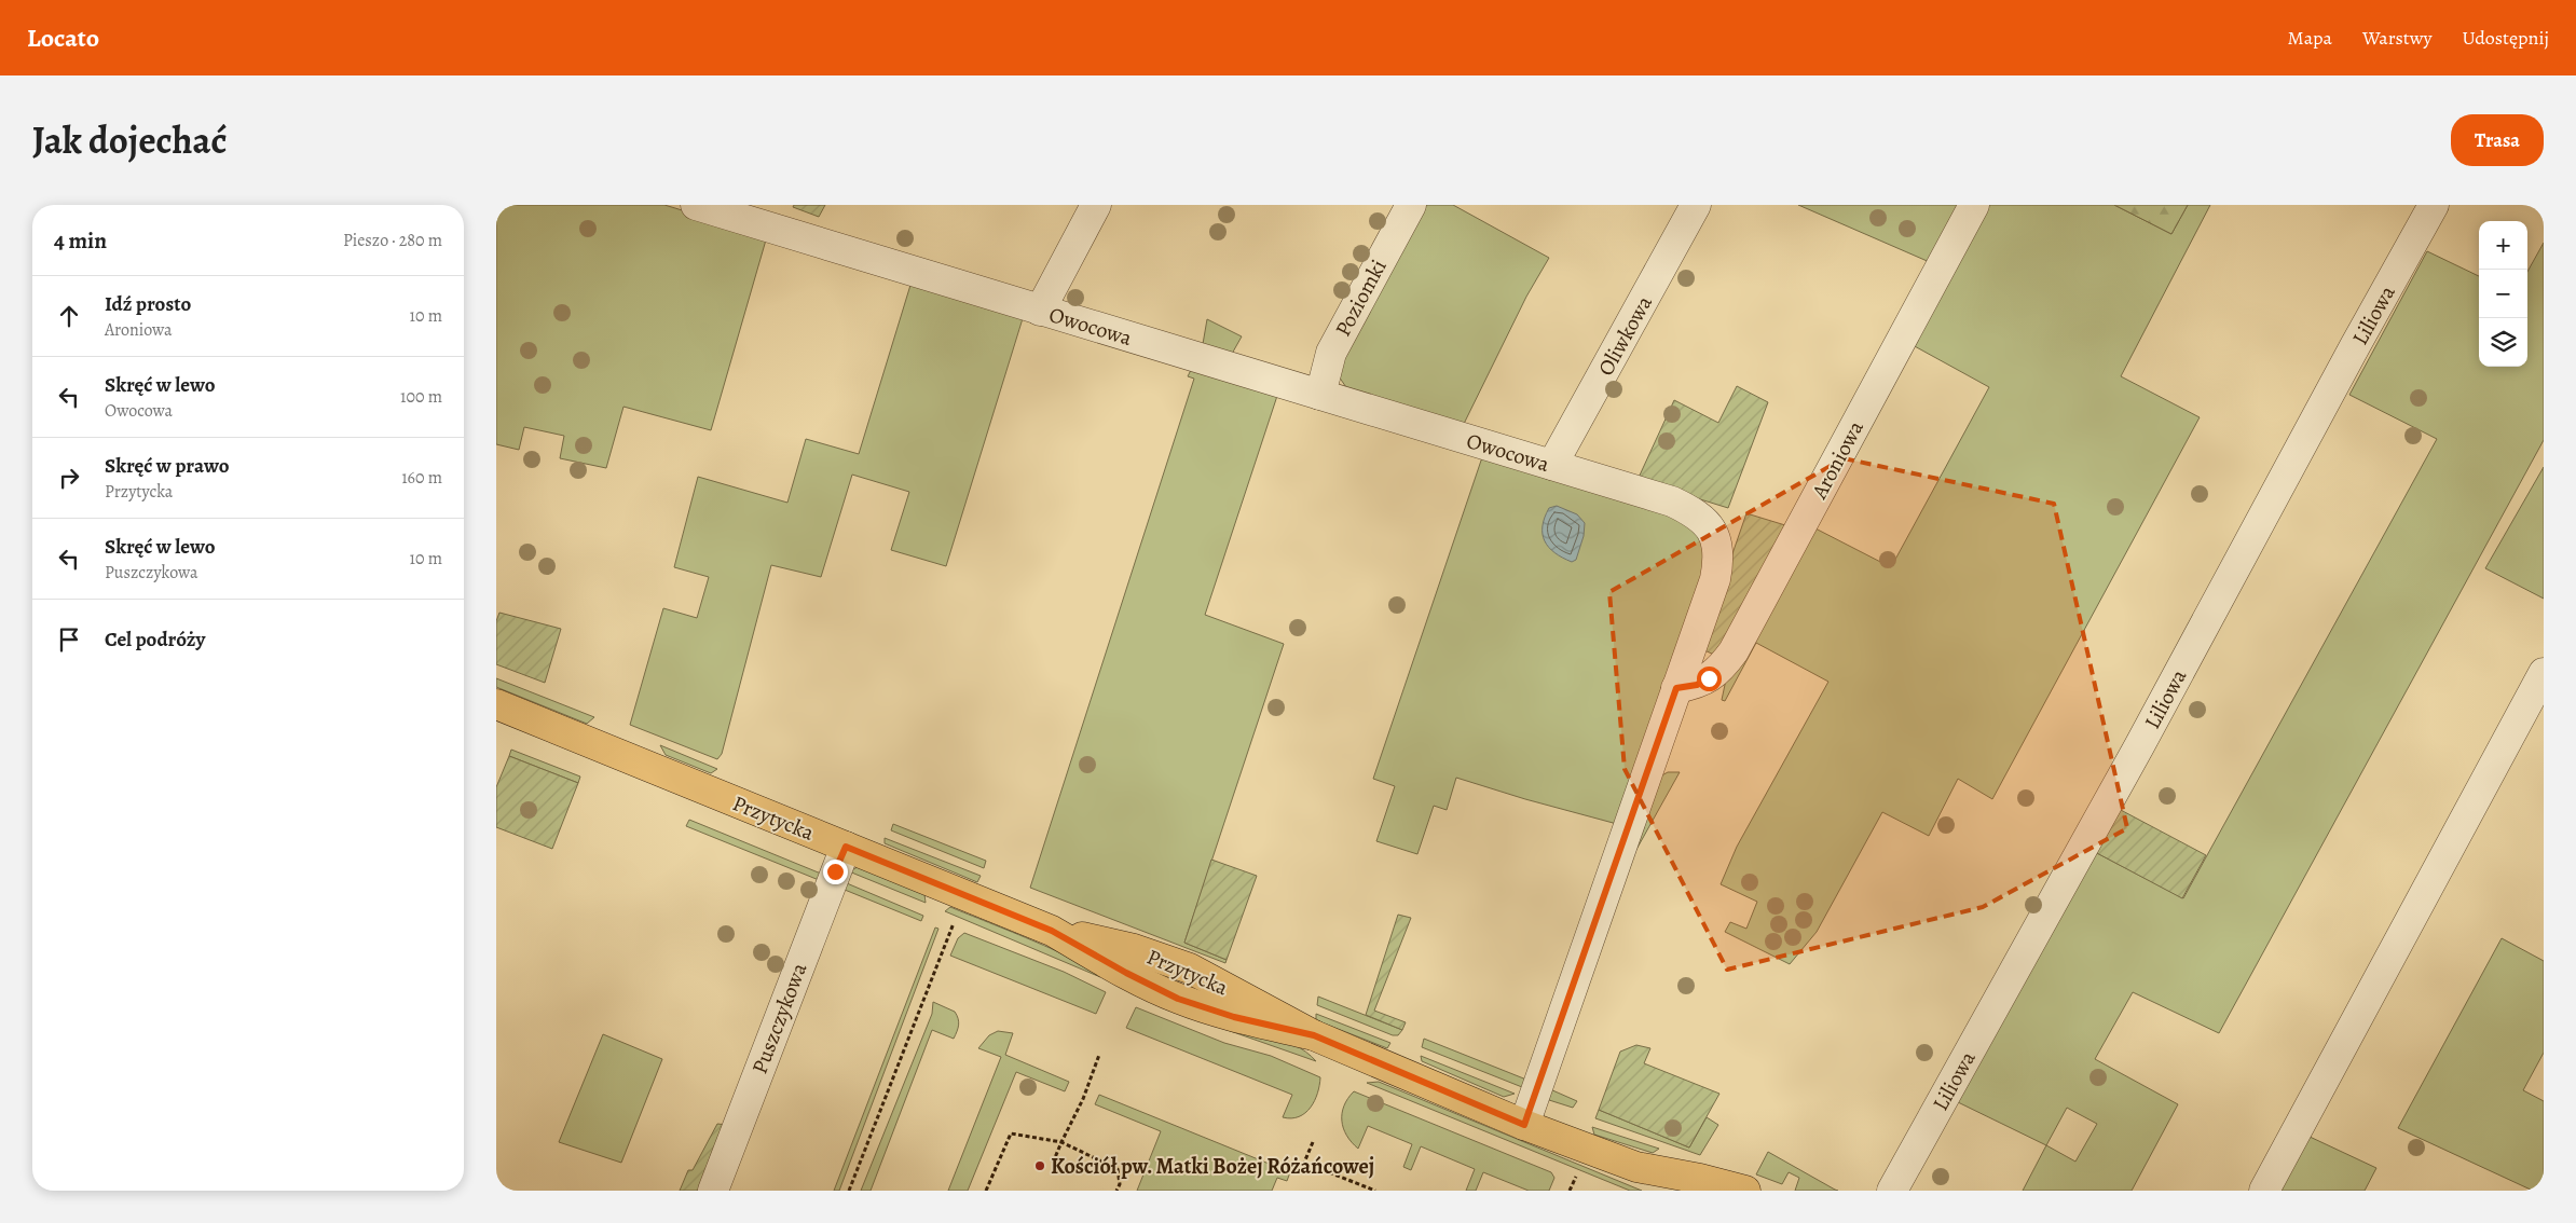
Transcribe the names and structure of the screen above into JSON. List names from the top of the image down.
{
  "streets": {
    "main road": ["Przytycka"],
    "street": [
      "Poziomki",
      "Liliowa",
      "Owocowa",
      "Oliwkowa",
      "Aroniowa",
      "Puszczykowa"
    ]
  },
  "crossings": [
    ["Poziomki", "Owocowa"],
    ["Owocowa", "Oliwkowa"],
    ["Owocowa", "Aroniowa"],
    ["Owocowa", "Przytycka"],
    ["Przytycka", "Puszczykowa"]
  ],
  "places": ["Kościół pw. Matki Bożej Różańcowej"],
  "page": {
    "header": "Locato",
    "nav": ["Mapa", "Warstwy", "Udostępnij"],
    "title": "Jak dojechać",
    "buttons": "Trasa",
    "heading": ["4 min", "Pieszo · 280 m"],
    "map_buttons": ["+", "−"],
    "list": [
      ["Idź prosto", "Aroniowa", "10 m"],
      ["Skręć w lewo", "Owocowa", "100 m"],
      ["Skręć w prawo", "Przytycka", "160 m"],
      ["Skręć w lewo", "Puszczykowa", "10 m"],
      "Cel podróży"
    ]
  }
}
